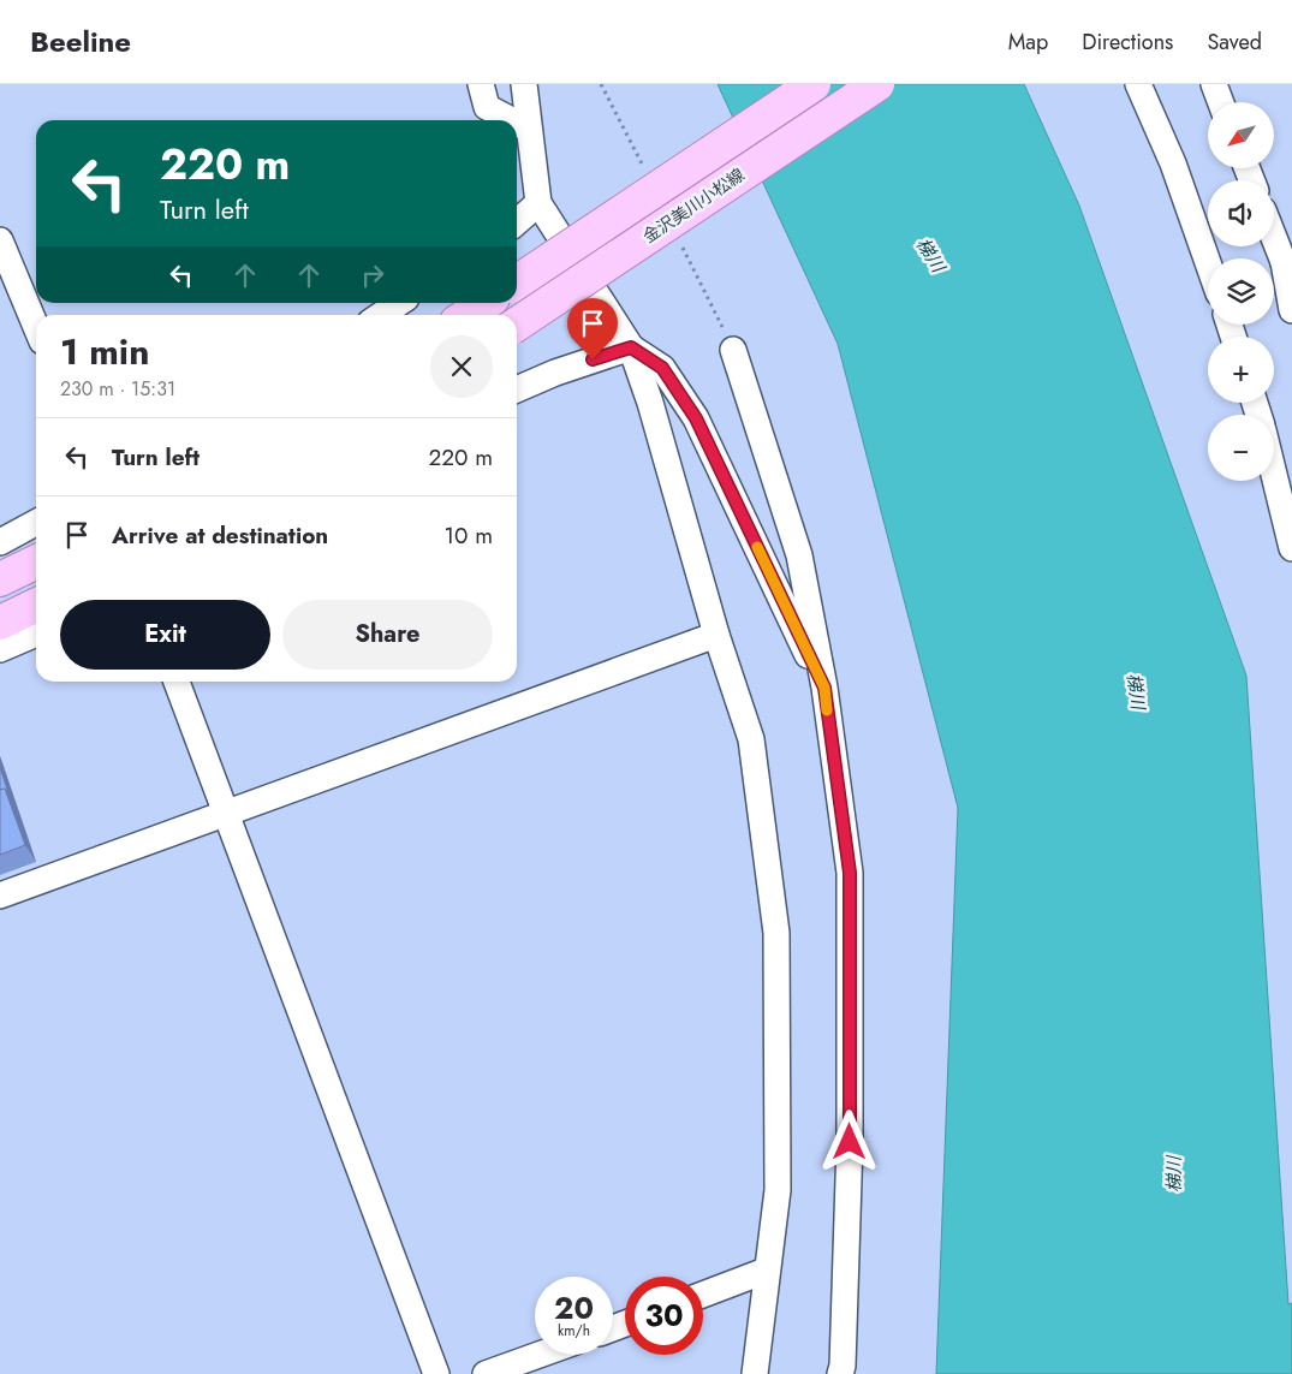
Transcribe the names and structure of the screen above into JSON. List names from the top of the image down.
{
  "streets": {
    "main road": ["金沢美川小松線"]
  },
  "water": ["梯川"],
  "north": "bottom left",
  "page": {
    "header": "Beeline",
    "nav": ["Map", "Directions", "Saved"],
    "map_buttons": ["+", "−"],
    "turn": ["220 m", "Turn left"],
    "heading": ["1 min", "230 m · 15:31"],
    "list": [
      {
        "name": "Turn left",
        "value": "220 m"
      },
      {
        "name": "Arrive at destination",
        "value": "10 m"
      }
    ],
    "buttons": ["Exit", "Share"],
    "speed": "20 km/h",
    "limit": "30"
  }
}
